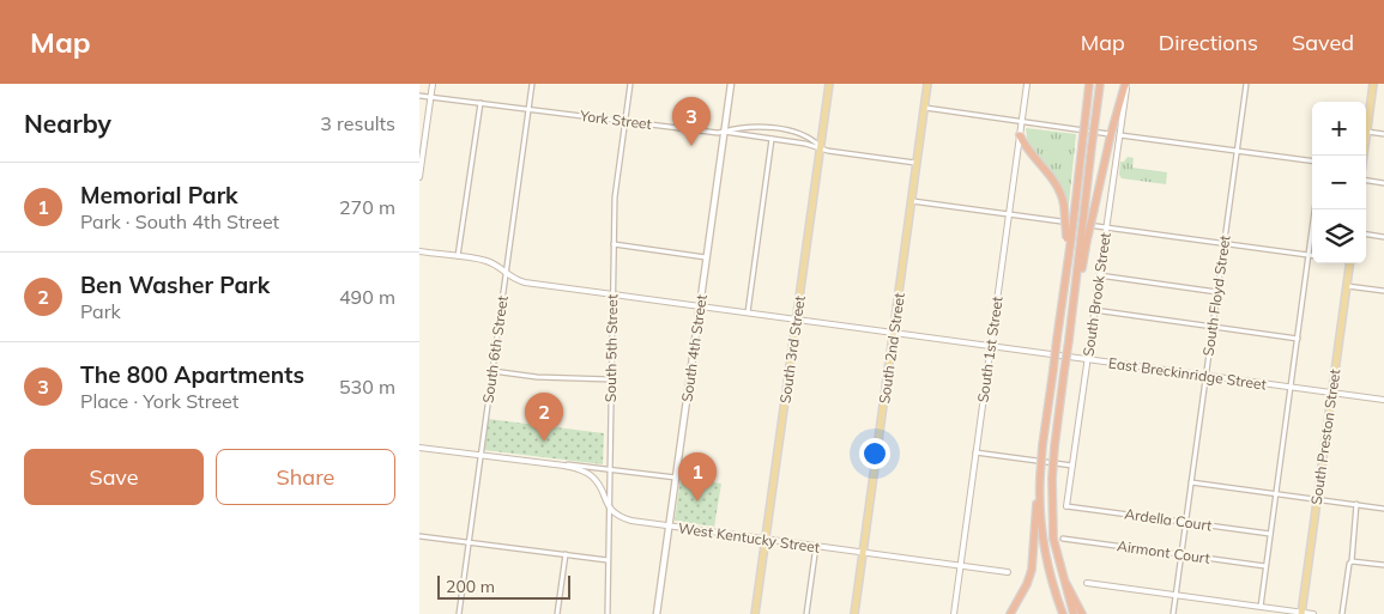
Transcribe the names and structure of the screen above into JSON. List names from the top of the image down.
{
  "streets": {
    "main road": [
      "South 4th Street",
      "South 2nd Street",
      "South 3rd Street",
      "South Preston Street"
    ],
    "street": [
      "York Street",
      "South Brook Street",
      "South Floyd Street",
      "South 5th Street",
      "South 6th Street",
      "South 1st Street",
      "East Breckinridge Street",
      "Ardella Court",
      "West Kentucky Street",
      "Airmont Court"
    ]
  },
  "crossings": [
    ["York Street", "South 5th Street"],
    ["York Street", "South 4th Street"],
    ["York Street", "South 2nd Street"],
    ["York Street", "South 6th Street"],
    ["York Street", "South 3rd Street"],
    ["South Brook Street", "East Breckinridge Street"],
    ["South Brook Street", "Ardella Court"],
    ["South Floyd Street", "East Breckinridge Street"],
    ["South Floyd Street", "Ardella Court"],
    ["South Floyd Street", "Airmont Court"],
    ["South 5th Street", "East Breckinridge Street"],
    ["South 5th Street", "West Kentucky Street"],
    ["South 4th Street", "East Breckinridge Street"],
    ["South 4th Street", "West Kentucky Street"],
    ["South 2nd Street", "East Breckinridge Street"],
    ["South 2nd Street", "West Kentucky Street"],
    ["South 6th Street", "East Breckinridge Street"],
    ["South 3rd Street", "East Breckinridge Street"],
    ["South 3rd Street", "West Kentucky Street"],
    ["South 1st Street", "East Breckinridge Street"],
    ["South 1st Street", "West Kentucky Street"],
    ["East Breckinridge Street", "South Preston Street"]
  ],
  "scale_bar": "200 m",
  "page": {
    "header": "Map",
    "nav": ["Map", "Directions", "Saved"],
    "heading": ["Nearby", "3 results"],
    "pins": ["3", "2", "1"],
    "map_buttons": ["+", "−"],
    "list": [
      {
        "mark": "1",
        "name": "Memorial Park",
        "note": "Park · South 4th Street",
        "value": "270 m"
      },
      {
        "mark": "2",
        "name": "Ben Washer Park",
        "note": "Park",
        "value": "490 m"
      },
      {
        "mark": "3",
        "name": "The 800 Apartments",
        "note": "Place · York Street",
        "value": "530 m"
      }
    ],
    "buttons": ["Save", "Share"],
    "scale": "200 m"
  }
}
